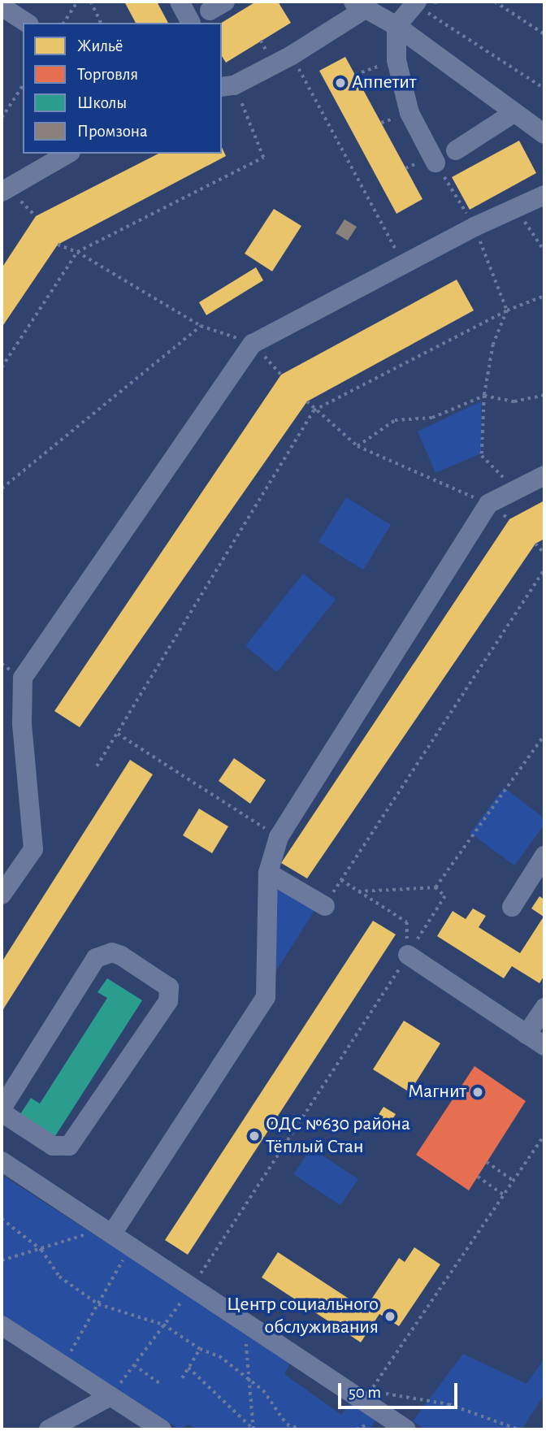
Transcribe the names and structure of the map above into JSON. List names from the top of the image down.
{
  "places": [
    "Аппетит",
    "Магнит",
    "ОДС №630 района Тёплый Стан",
    "Центр социального обслуживания"
  ],
  "legend": [
    "Жильё",
    "Торговля",
    "Школы",
    "Промзона"
  ],
  "scale_bar": "50 m"
}
